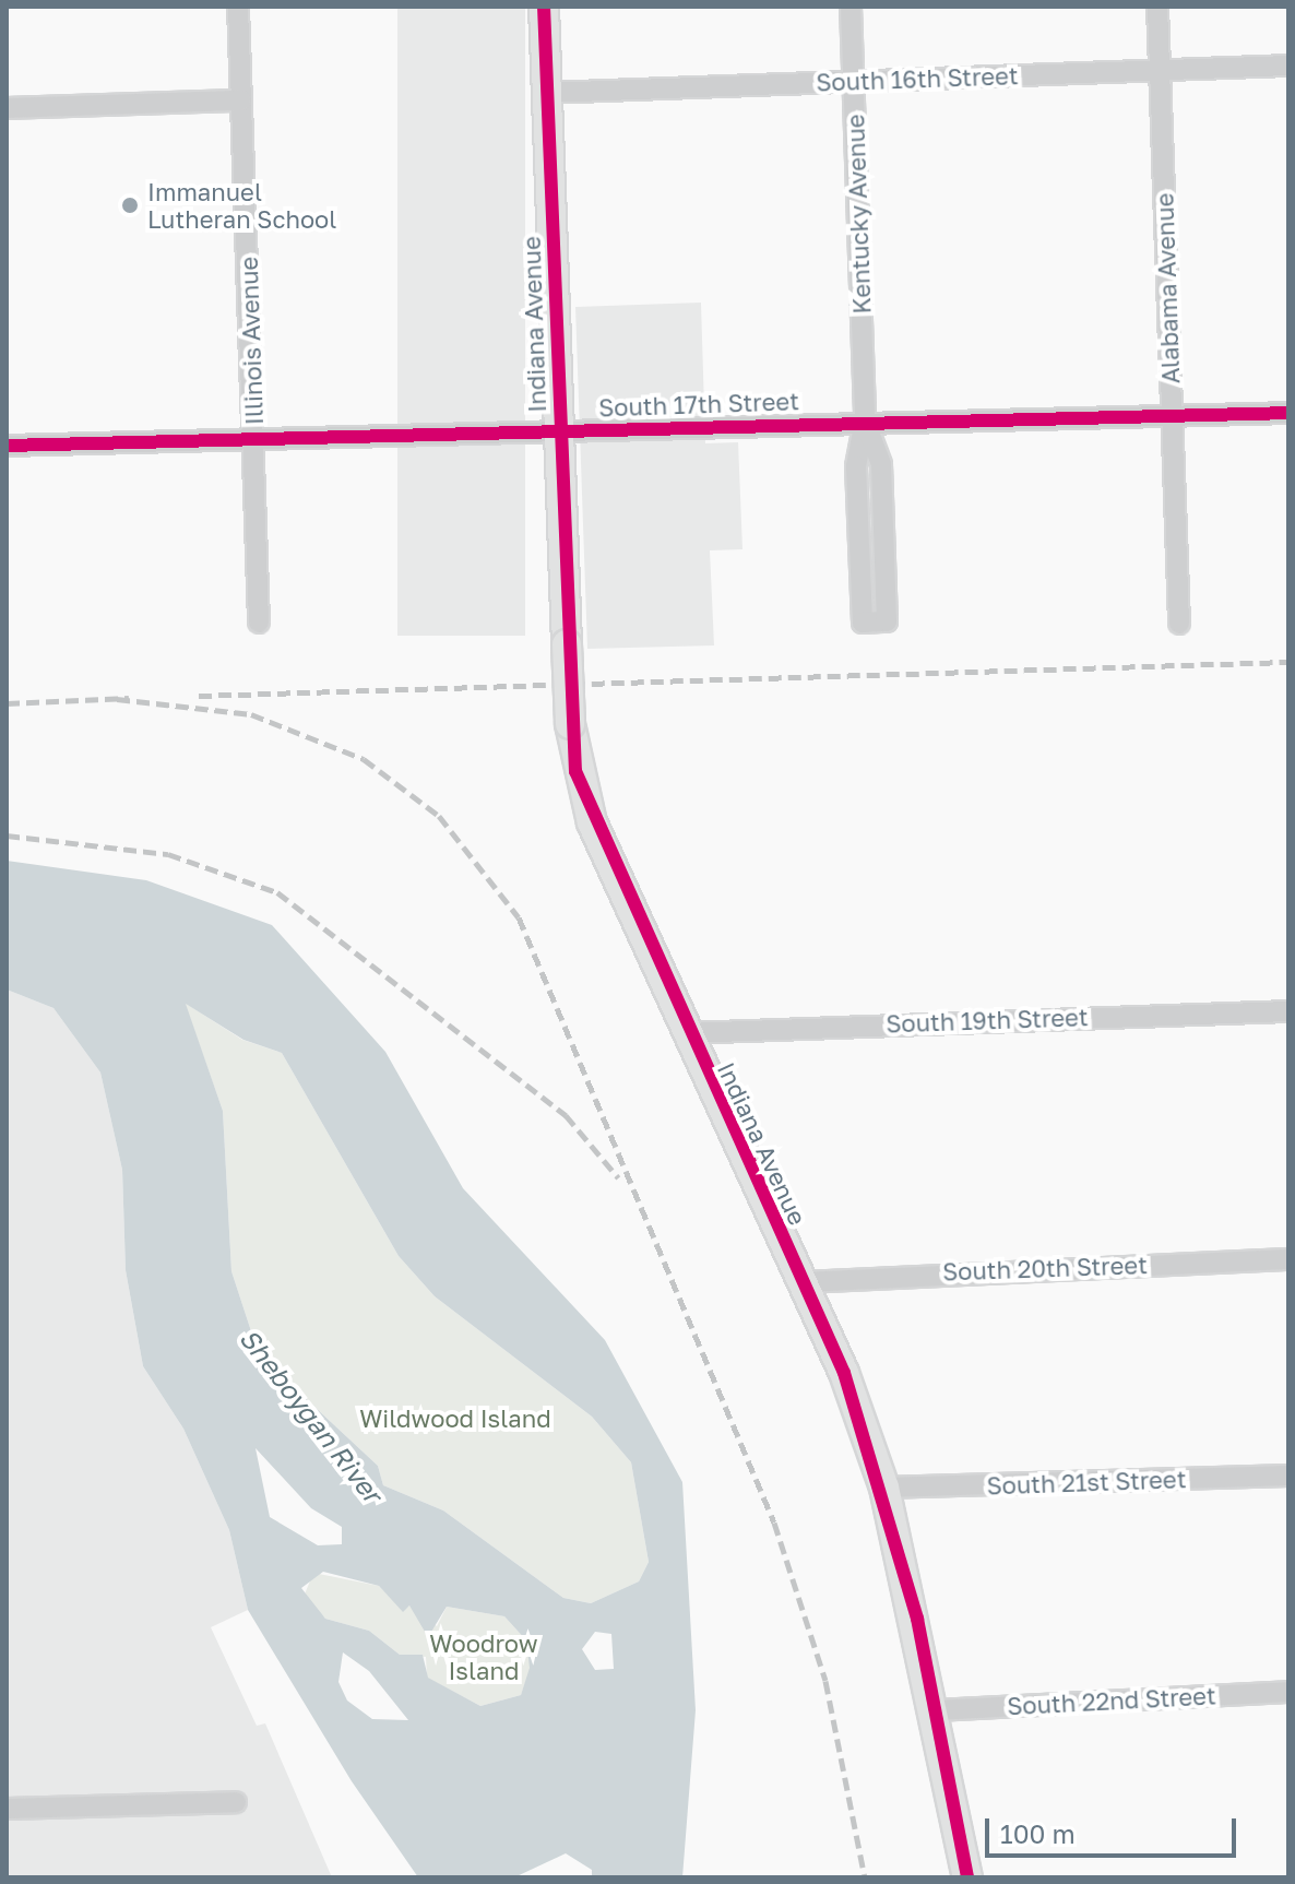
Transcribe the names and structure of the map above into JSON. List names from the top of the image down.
{
  "streets": {
    "main road": ["Indiana Avenue"],
    "street": [
      "South 16th Street",
      "Kentucky Avenue",
      "Alabama Avenue",
      "Illinois Avenue",
      "South 17th Street",
      "South 19th Street",
      "South 20th Street",
      "South 21st Street",
      "South 22nd Street"
    ]
  },
  "crossings": [
    ["South 16th Street", "Kentucky Avenue"],
    ["South 16th Street", "Alabama Avenue"],
    ["South 16th Street", "Indiana Avenue"],
    ["Kentucky Avenue", "South 17th Street"],
    ["Alabama Avenue", "South 17th Street"],
    ["Indiana Avenue", "South 17th Street"],
    ["Indiana Avenue", "South 19th Street"],
    ["Indiana Avenue", "South 20th Street"],
    ["Indiana Avenue", "South 21st Street"],
    ["Indiana Avenue", "South 22nd Street"],
    ["Illinois Avenue", "South 17th Street"]
  ],
  "water": ["Sheboygan River"],
  "parks": ["Wildwood Island", "Woodrow Island"],
  "places": ["Immanuel Lutheran School"],
  "scale_bar": "100 m"
}
